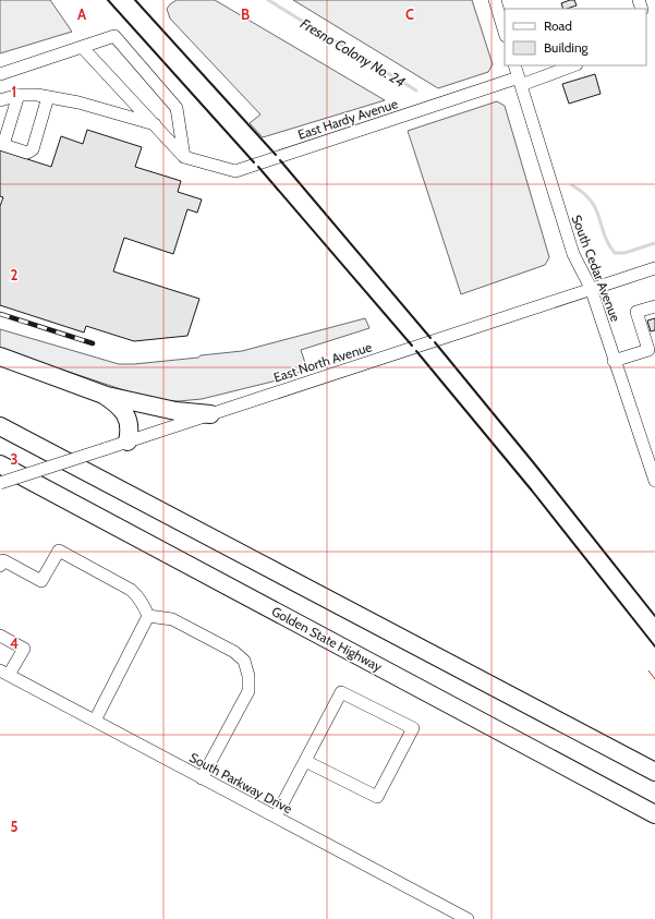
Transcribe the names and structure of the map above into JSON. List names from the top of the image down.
{
  "streets": {
    "highway": ["Golden State Highway"],
    "street": [
      "East Hardy Avenue",
      "South Cedar Avenue",
      "East North Avenue",
      "South Parkway Drive"
    ]
  },
  "crossings": [
    ["East Hardy Avenue", "South Cedar Avenue"],
    ["South Cedar Avenue", "East North Avenue"]
  ],
  "water": ["Fresno Colony No. 24"],
  "legend": ["Road", "Building"],
  "grid": {
    "columns": ["A", "B", "C"],
    "rows": [
      "1",
      "2",
      "3",
      "4",
      "5"
    ]
  }
}
